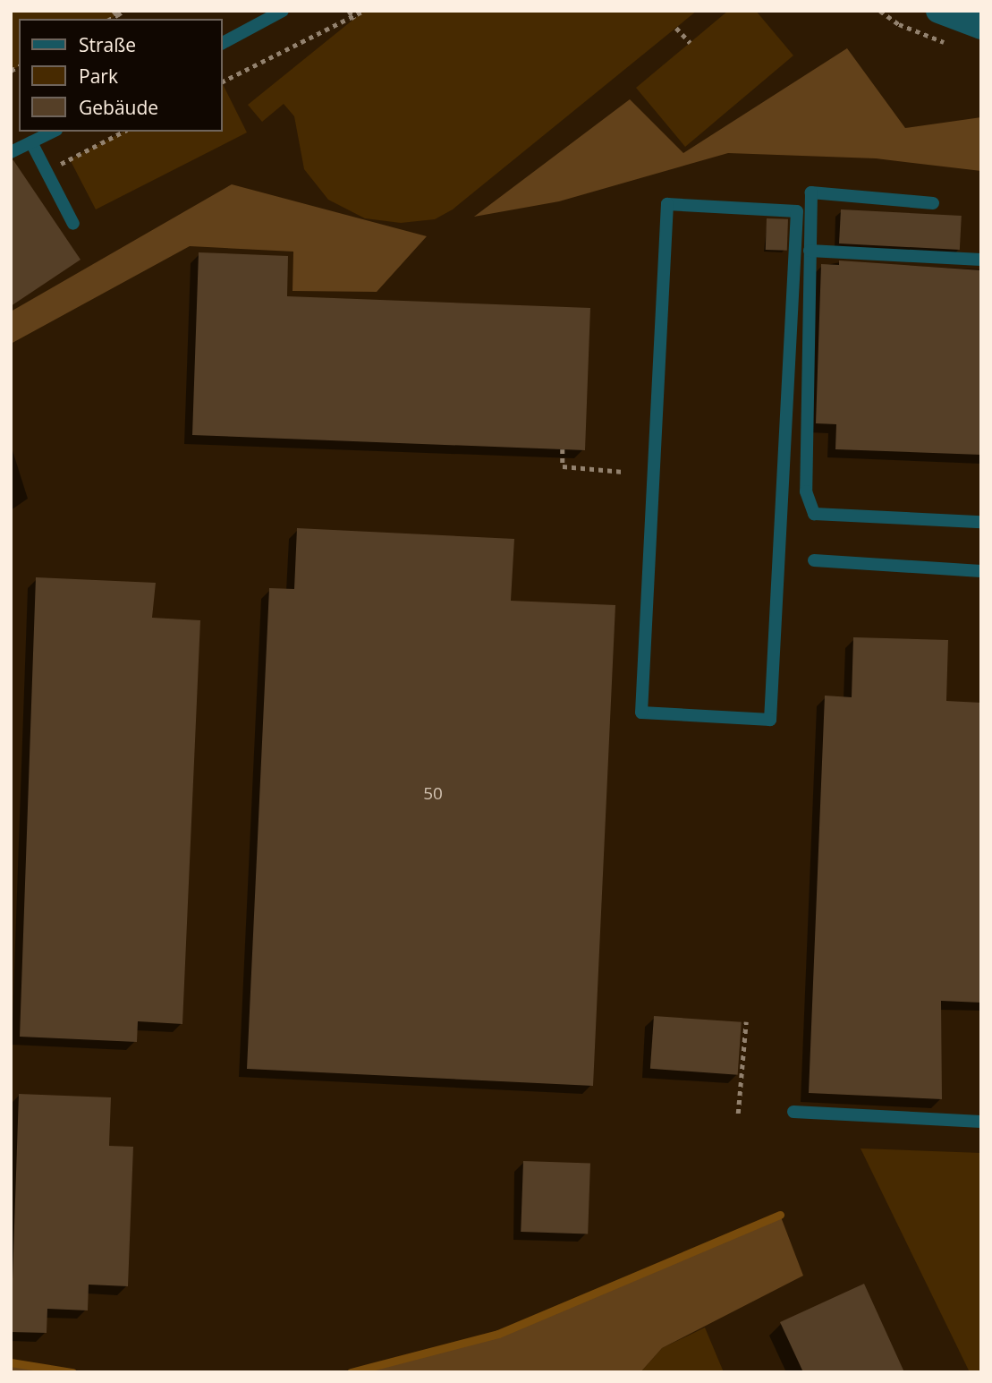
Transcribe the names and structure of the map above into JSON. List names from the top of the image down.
{
  "house_numbers": ["50"],
  "legend": ["Straße", "Park", "Gebäude"]
}
